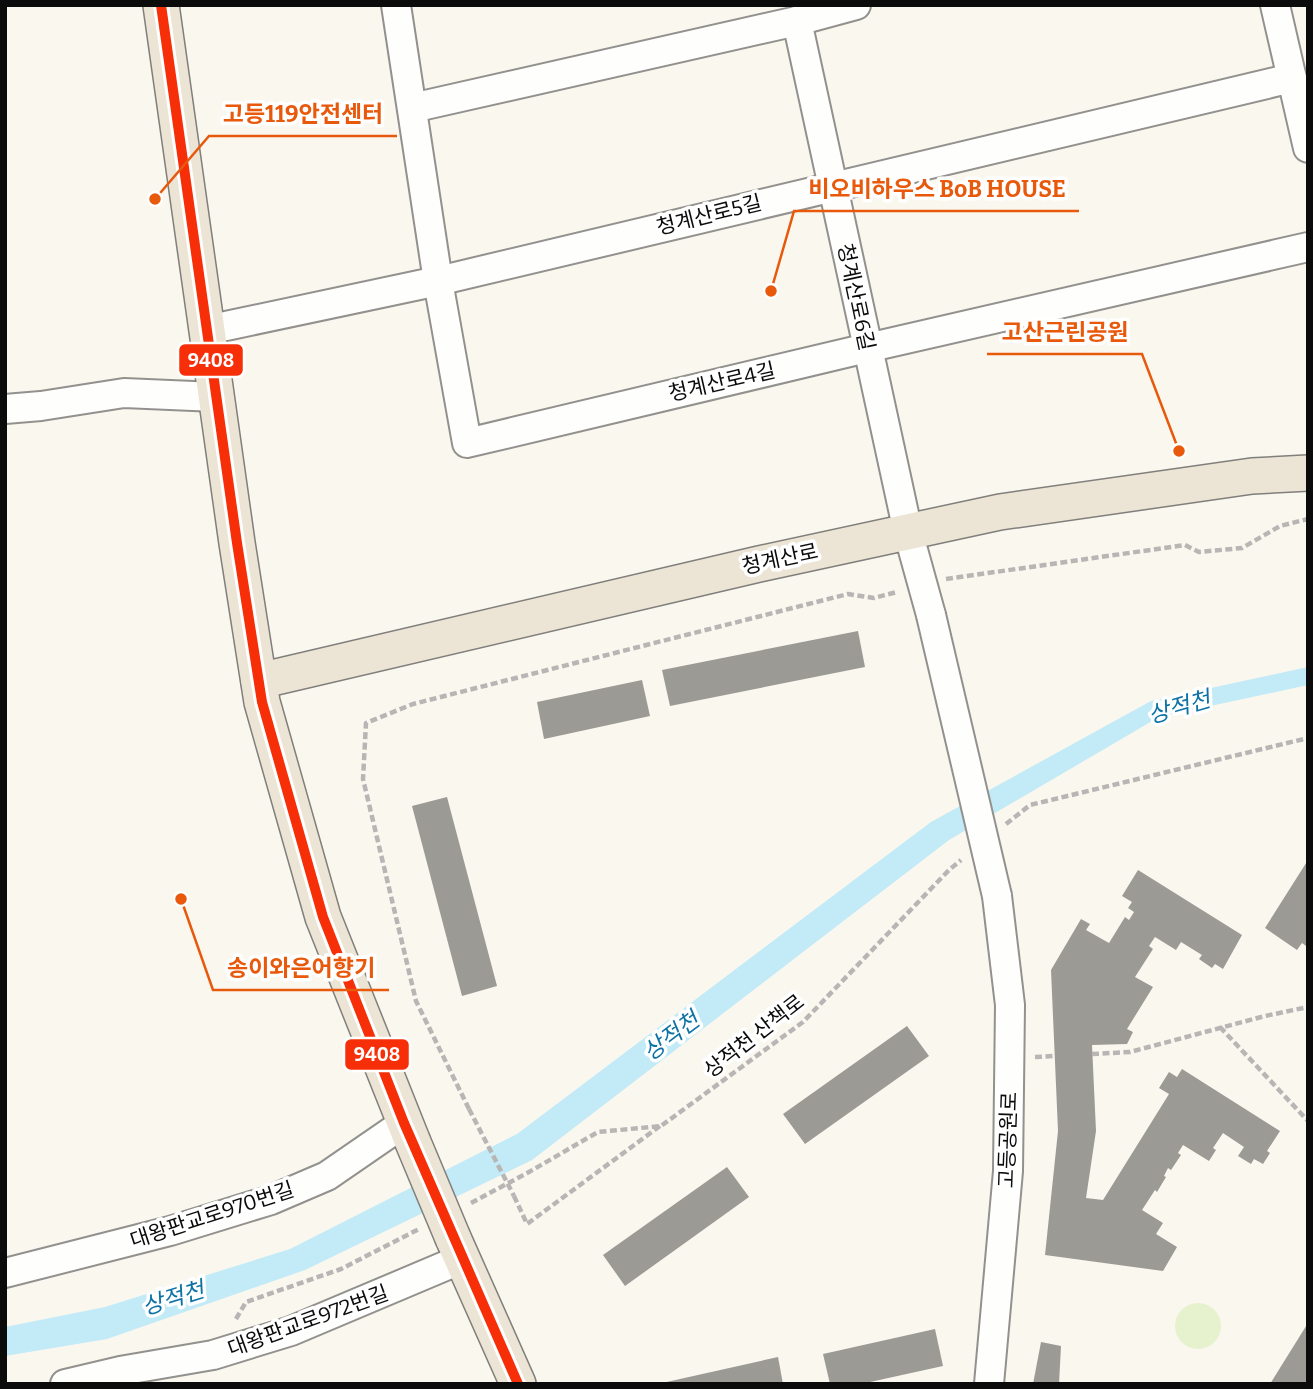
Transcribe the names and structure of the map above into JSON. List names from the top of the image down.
{
  "streets": {
    "main road": ["청계산로"],
    "street": [
      "청계산로5길",
      "청계산로6길",
      "청계산로4길",
      "고등공원로",
      "대왕판교로970번길",
      "대왕판교로972번길"
    ],
    "path": ["상적천 산책로"]
  },
  "crossings": [
    ["청계산로5길", "청계산로6길"],
    ["청계산로5길", "청계산로4길"],
    ["청계산로6길", "청계산로4길"],
    ["청계산로6길", "청계산로"],
    ["상적천 산책로", "고등공원로"]
  ],
  "water": ["상적천"],
  "places": [
    "고등119안전센터",
    "비오비하우스 BoB HOUSE",
    "고산근린공원",
    "송이와은어향기"
  ],
  "lines": ["transit line 9408"]
}
